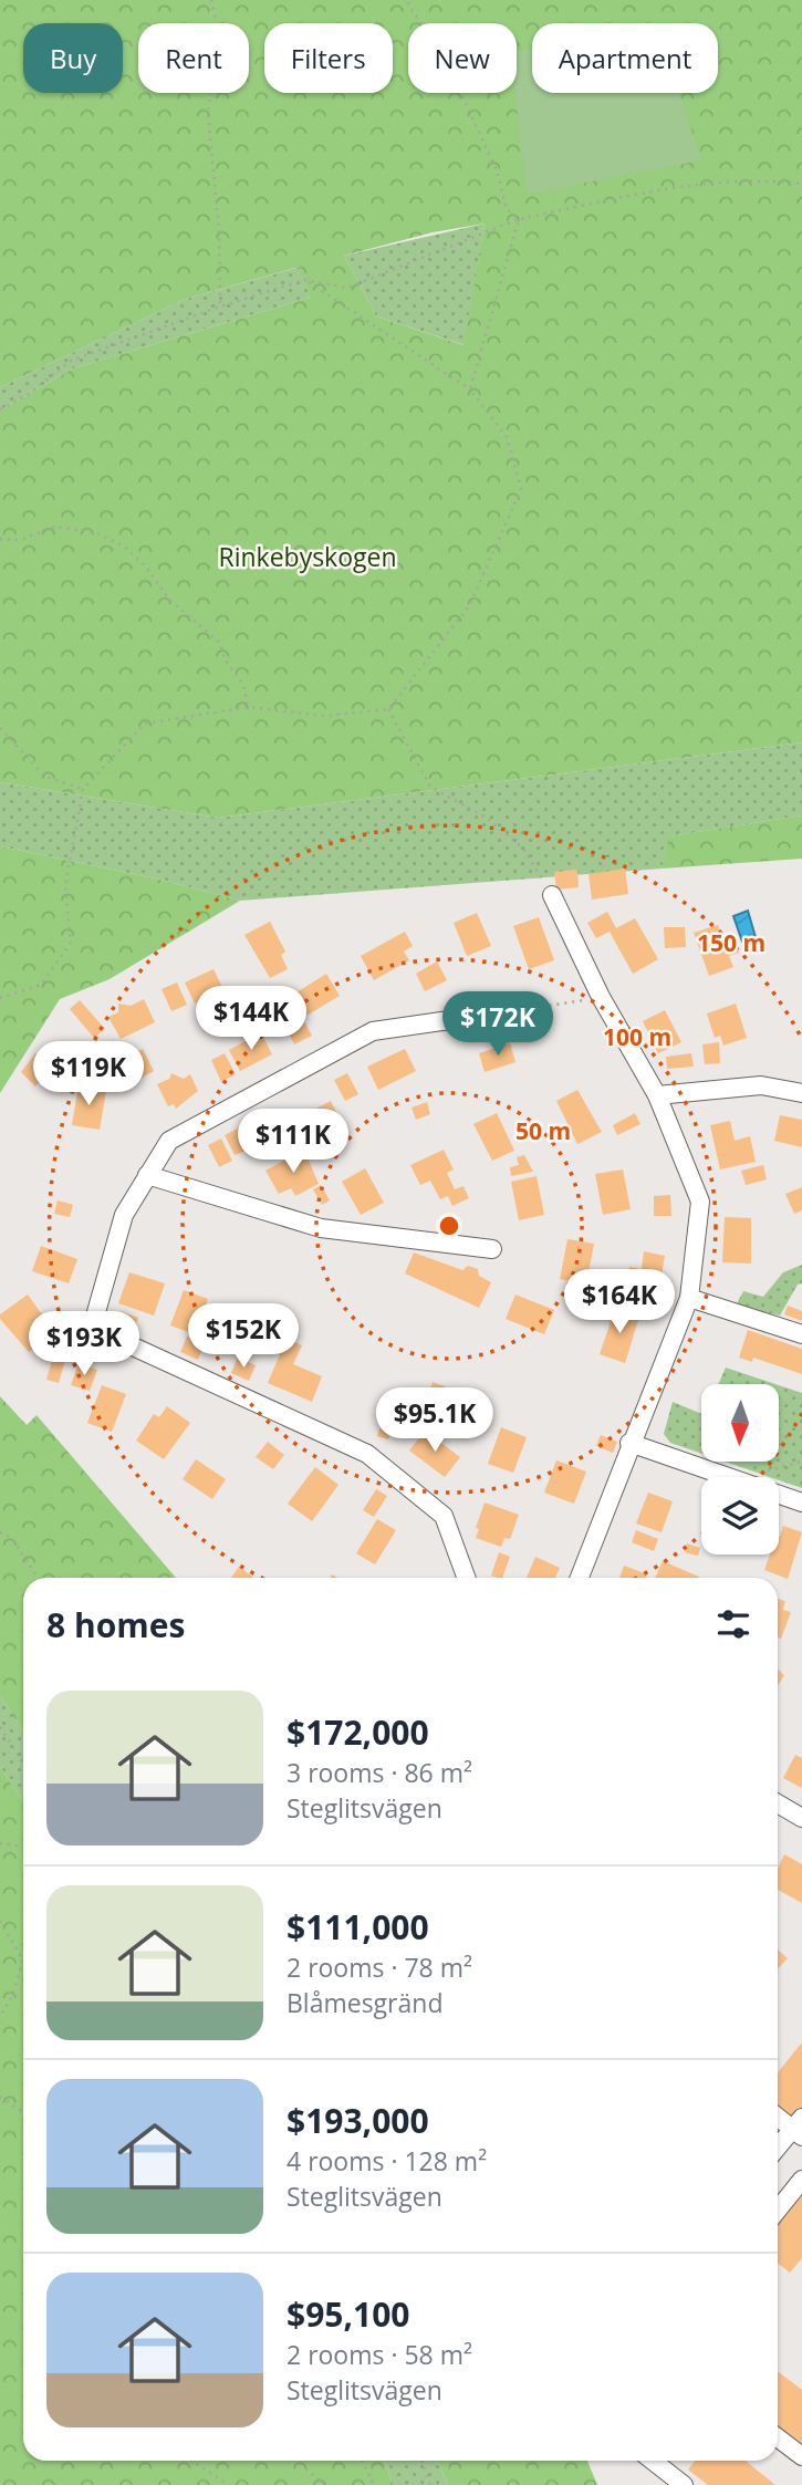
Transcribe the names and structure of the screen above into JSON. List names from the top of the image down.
{
  "parks": ["Rinkebyskogen"],
  "north": "bottom",
  "page": {
    "chip": [
      "Buy",
      "Rent",
      "Filters",
      "New",
      "Apartment"
    ],
    "price": [
      "$144K",
      "$172K",
      "$119K",
      "$111K",
      "$164K",
      "$152K",
      "$193K",
      "$95.1K"
    ],
    "heading": "8 homes",
    "list": [
      {
        "name": "$172,000",
        "note": "3 rooms · 86 m² · Steglitsvägen"
      },
      {
        "name": "$111,000",
        "note": "2 rooms · 78 m² · Blåmesgränd"
      },
      {
        "name": "$193,000",
        "note": "4 rooms · 128 m² · Steglitsvägen"
      },
      {
        "name": "$95,100",
        "note": "2 rooms · 58 m² · Steglitsvägen"
      }
    ]
  },
  "rings": ["150 m", "100 m", "50 m"]
}
